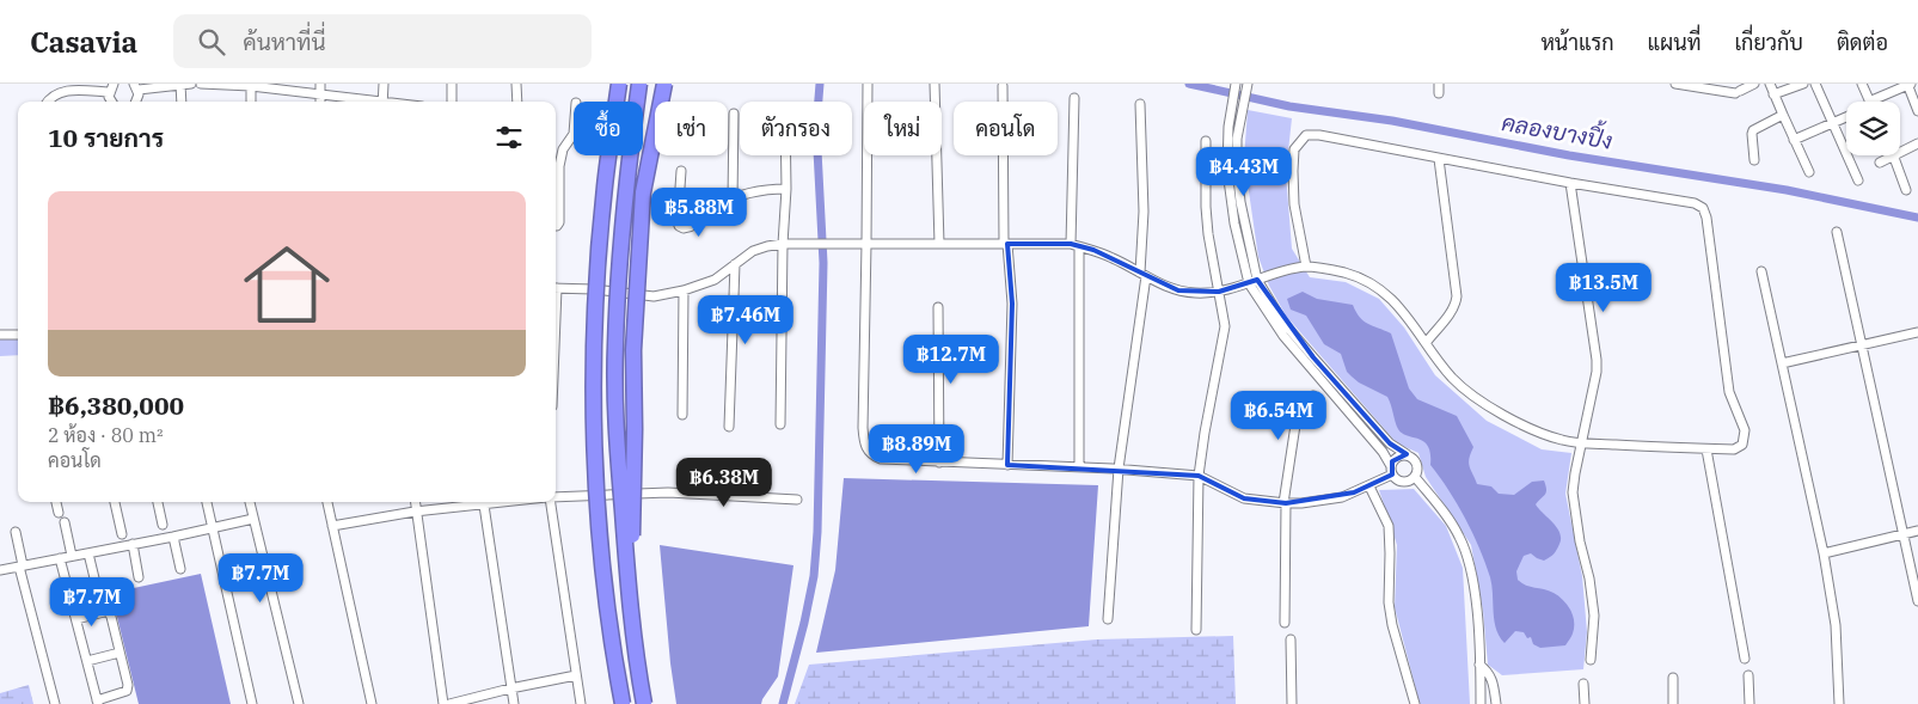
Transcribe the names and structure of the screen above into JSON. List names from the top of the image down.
{
  "water": ["คลองบางปิ้ง"],
  "page": {
    "header": "Casavia",
    "search": "ค้นหาที่นี่",
    "nav": [
      "หน้าแรก",
      "แผนที่",
      "เกี่ยวกับ",
      "ติดต่อ"
    ],
    "chip": [
      "ซื้อ",
      "เช่า",
      "ตัวกรอง",
      "ใหม่",
      "คอนโด"
    ],
    "heading": "10 รายการ",
    "price": [
      "฿4.43M",
      "฿5.88M",
      "฿13.5M",
      "฿7.46M",
      "฿12.7M",
      "฿6.54M",
      "฿8.89M",
      "฿6.38M",
      "฿7.7M",
      "฿7.7M"
    ],
    "list": [
      {
        "name": "฿6,380,000",
        "note": "2 ห้อง · 80 m² · คอนโด"
      }
    ]
  }
}
